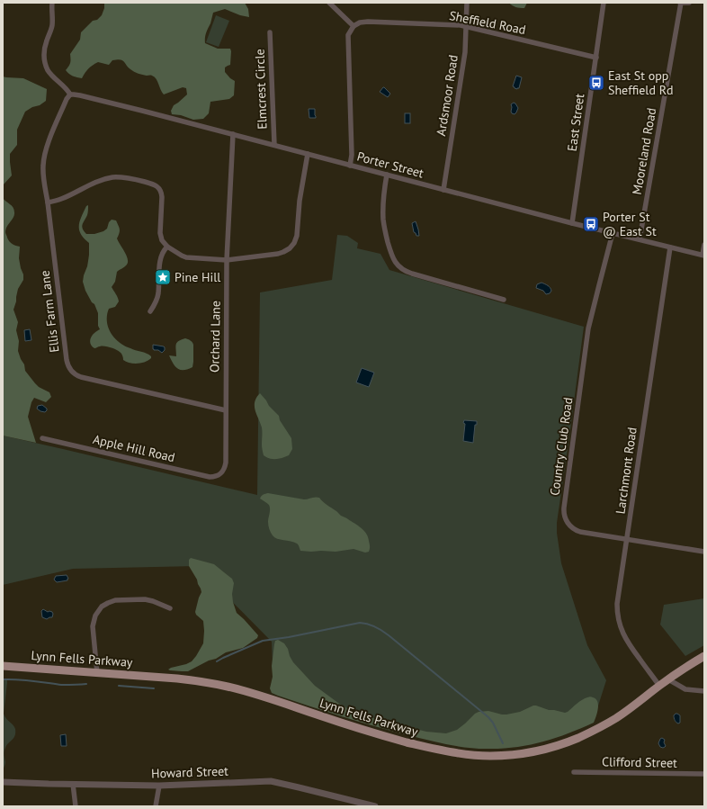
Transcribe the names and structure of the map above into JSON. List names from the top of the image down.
{
  "streets": {
    "main road": ["Lynn Fells Parkway"],
    "street": [
      "Sheffield Road",
      "Elmcrest Circle",
      "Ardsmoor Road",
      "East Street",
      "Mooreland Road",
      "Porter Street",
      "Ellis Farm Lane",
      "Orchard Lane",
      "Country Club Road",
      "Apple Hill Road",
      "Larchmont Road",
      "Clifford Street",
      "Howard Street"
    ]
  },
  "crossings": [
    ["Sheffield Road", "Ardsmoor Road"],
    ["Sheffield Road", "East Street"],
    ["Elmcrest Circle", "Porter Street"],
    ["Ardsmoor Road", "Porter Street"],
    ["East Street", "Porter Street"],
    ["Mooreland Road", "Porter Street"],
    ["Porter Street", "Ellis Farm Lane"],
    ["Porter Street", "Orchard Lane"],
    ["Porter Street", "Country Club Road"],
    ["Porter Street", "Larchmont Road"],
    ["Ellis Farm Lane", "Orchard Lane"],
    ["Orchard Lane", "Apple Hill Road"],
    ["Country Club Road", "Larchmont Road"],
    ["Larchmont Road", "Lynn Fells Parkway"]
  ],
  "places": {
    "bus stop": ["East St opp Sheffield Rd", "Porter St @ East St"],
    "place": ["Pine Hill"]
  }
}
